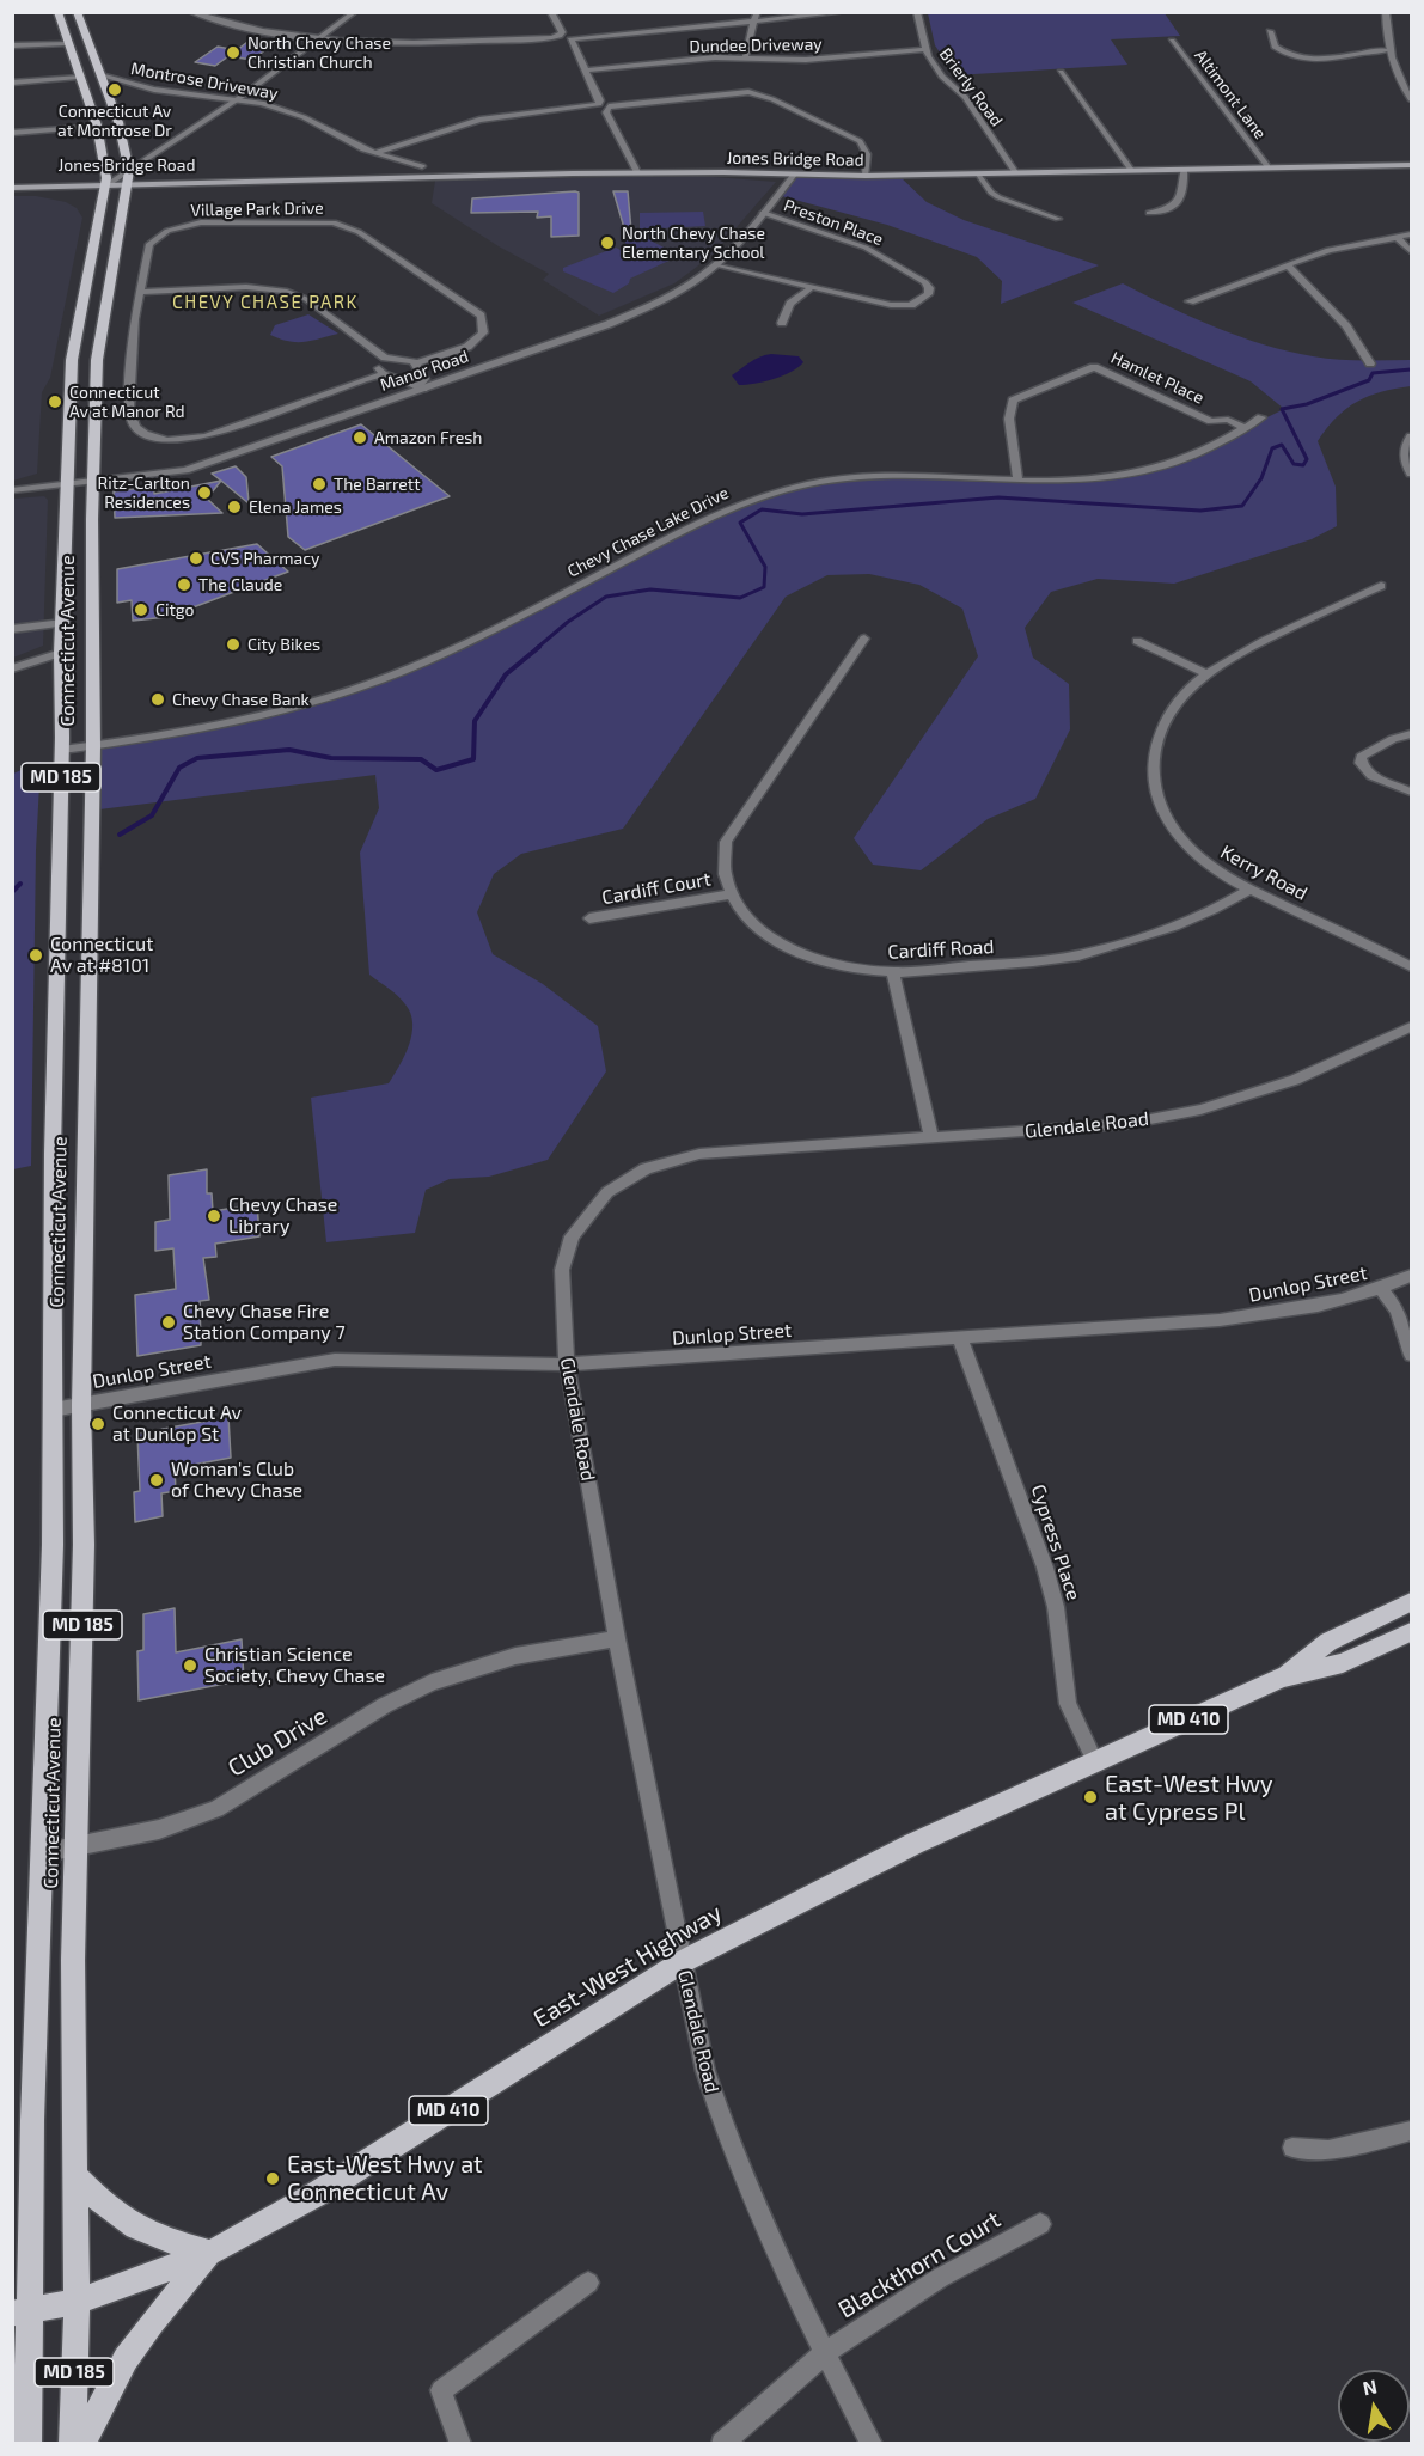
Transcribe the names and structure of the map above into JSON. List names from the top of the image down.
{
  "streets": {
    "main road": [
      "Jones Bridge Road",
      "Connecticut Avenue",
      "MD 185",
      "MD 410",
      "East-West Highway"
    ],
    "street": [
      "Dundee Driveway",
      "Montrose Driveway",
      "Brierly Road",
      "Altimont Lane",
      "Village Park Drive",
      "Preston Place",
      "Manor Road",
      "Hamlet Place",
      "Chevy Chase Lake Drive",
      "Kerry Road",
      "Cardiff Court",
      "Cardiff Road",
      "Glendale Road",
      "Dunlop Street",
      "Cypress Place",
      "Club Drive",
      "Blackthorn Court"
    ]
  },
  "crossings": [
    ["Dundee Driveway", "Brierly Road"],
    ["Montrose Driveway", "Connecticut Avenue"],
    ["Brierly Road", "Jones Bridge Road"],
    ["Altimont Lane", "Jones Bridge Road"],
    ["Jones Bridge Road", "Manor Road"],
    ["Jones Bridge Road", "Connecticut Avenue"],
    ["Preston Place", "Manor Road"],
    ["Manor Road", "Connecticut Avenue"],
    ["Hamlet Place", "Chevy Chase Lake Drive"],
    ["Chevy Chase Lake Drive", "Connecticut Avenue"],
    ["Connecticut Avenue", "Dunlop Street"],
    ["Connecticut Avenue", "Club Drive"],
    ["Connecticut Avenue", "East-West Highway"],
    ["Kerry Road", "Cardiff Road"],
    ["Cardiff Court", "Cardiff Road"],
    ["Glendale Road", "Dunlop Street"],
    ["Glendale Road", "Club Drive"],
    ["Glendale Road", "East-West Highway"],
    ["Glendale Road", "Blackthorn Court"],
    ["Dunlop Street", "Cypress Place"],
    ["Cypress Place", "East-West Highway"]
  ],
  "districts": ["CHEVY CHASE PARK"],
  "places": [
    "North Chevy Chase Christian Church",
    "Connecticut Av at Montrose Dr",
    "North Chevy Chase Elementary School",
    "Connecticut Av at Manor Rd",
    "Amazon Fresh",
    "The Barrett",
    "Ritz-Carlton Residences",
    "Elena James",
    "CVS Pharmacy",
    "The Claude",
    "Citgo",
    "City Bikes",
    "Chevy Chase Bank",
    "Connecticut Av at #8101",
    "Chevy Chase Library",
    "Chevy Chase Fire Station Company 7",
    "Connecticut Av at Dunlop St",
    "Woman's Club of Chevy Chase",
    "Christian Science Society, Chevy Chase",
    "East-West Hwy at Cypress Pl",
    "East-West Hwy at Connecticut Av"
  ],
  "north": "top"
}
